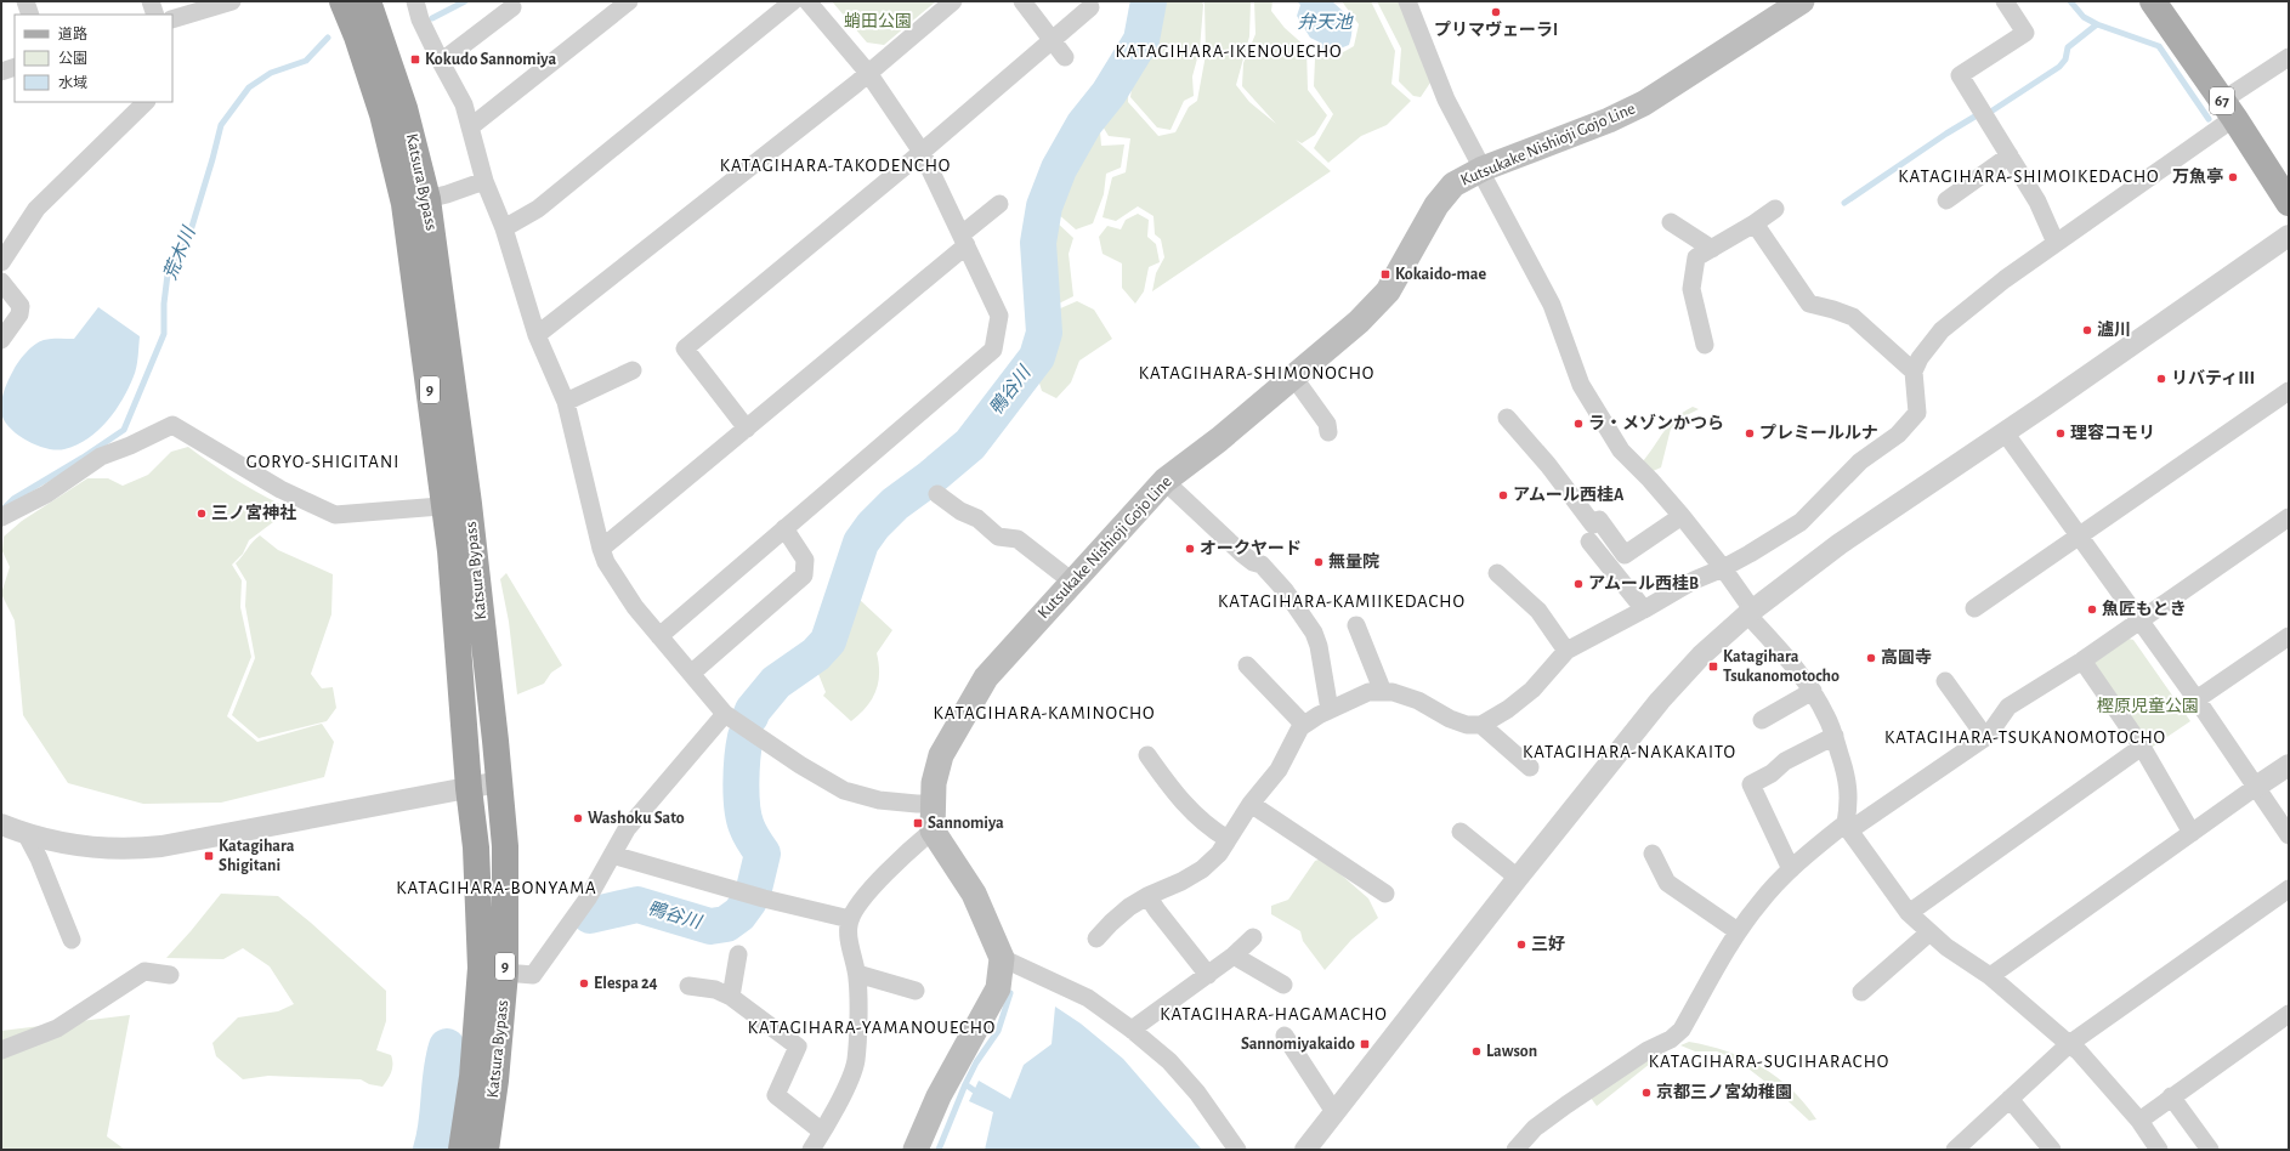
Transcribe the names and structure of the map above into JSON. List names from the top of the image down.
{
  "streets": {
    "highway": ["Katsura Bypass", "9"],
    "main road": ["67", "Kutsukake Nishioji Gojo Line"]
  },
  "districts": [
    "KATAGIHARA-IKENOUECHO",
    "KATAGIHARA-TAKODENCHO",
    "KATAGIHARA-SHIMOIKEDACHO",
    "KATAGIHARA-SHIMONOCHO",
    "GORYO-SHIGITANI",
    "KATAGIHARA-KAMIIKEDACHO",
    "KATAGIHARA-KAMINOCHO",
    "KATAGIHARA-TSUKANOMOTOCHO",
    "KATAGIHARA-NAKAKAITO",
    "KATAGIHARA-BONYAMA",
    "KATAGIHARA-HAGAMACHO",
    "KATAGIHARA-YAMANOUECHO",
    "KATAGIHARA-SUGIHARACHO"
  ],
  "water": ["弁天池", "荒木川", "鴨谷川"],
  "parks": ["蛸田公園", "樫原児童公園"],
  "places": {
    "other": [
      "プリマヴェーラI",
      "万魚亭",
      "瀘川",
      "リバティⅢ",
      "ラ・メゾンかつら",
      "プレミールルナ",
      "理容コモリ",
      "アムール西桂A",
      "三ノ宮神社",
      "オークヤード",
      "無量院",
      "アムール西桂B",
      "魚匠もとき",
      "高圓寺",
      "Washoku Sato",
      "三好",
      "Elespa 24",
      "Lawson",
      "京都三ノ宮幼稚園"
    ],
    "transit": [
      "Kokudo Sannomiya",
      "Kokaido-mae",
      "Katagihara Tsukanomotocho",
      "Sannomiya",
      "Katagihara Shigitani",
      "Sannomiyakaido"
    ]
  },
  "legend": ["道路", "公園", "水域"]
}
